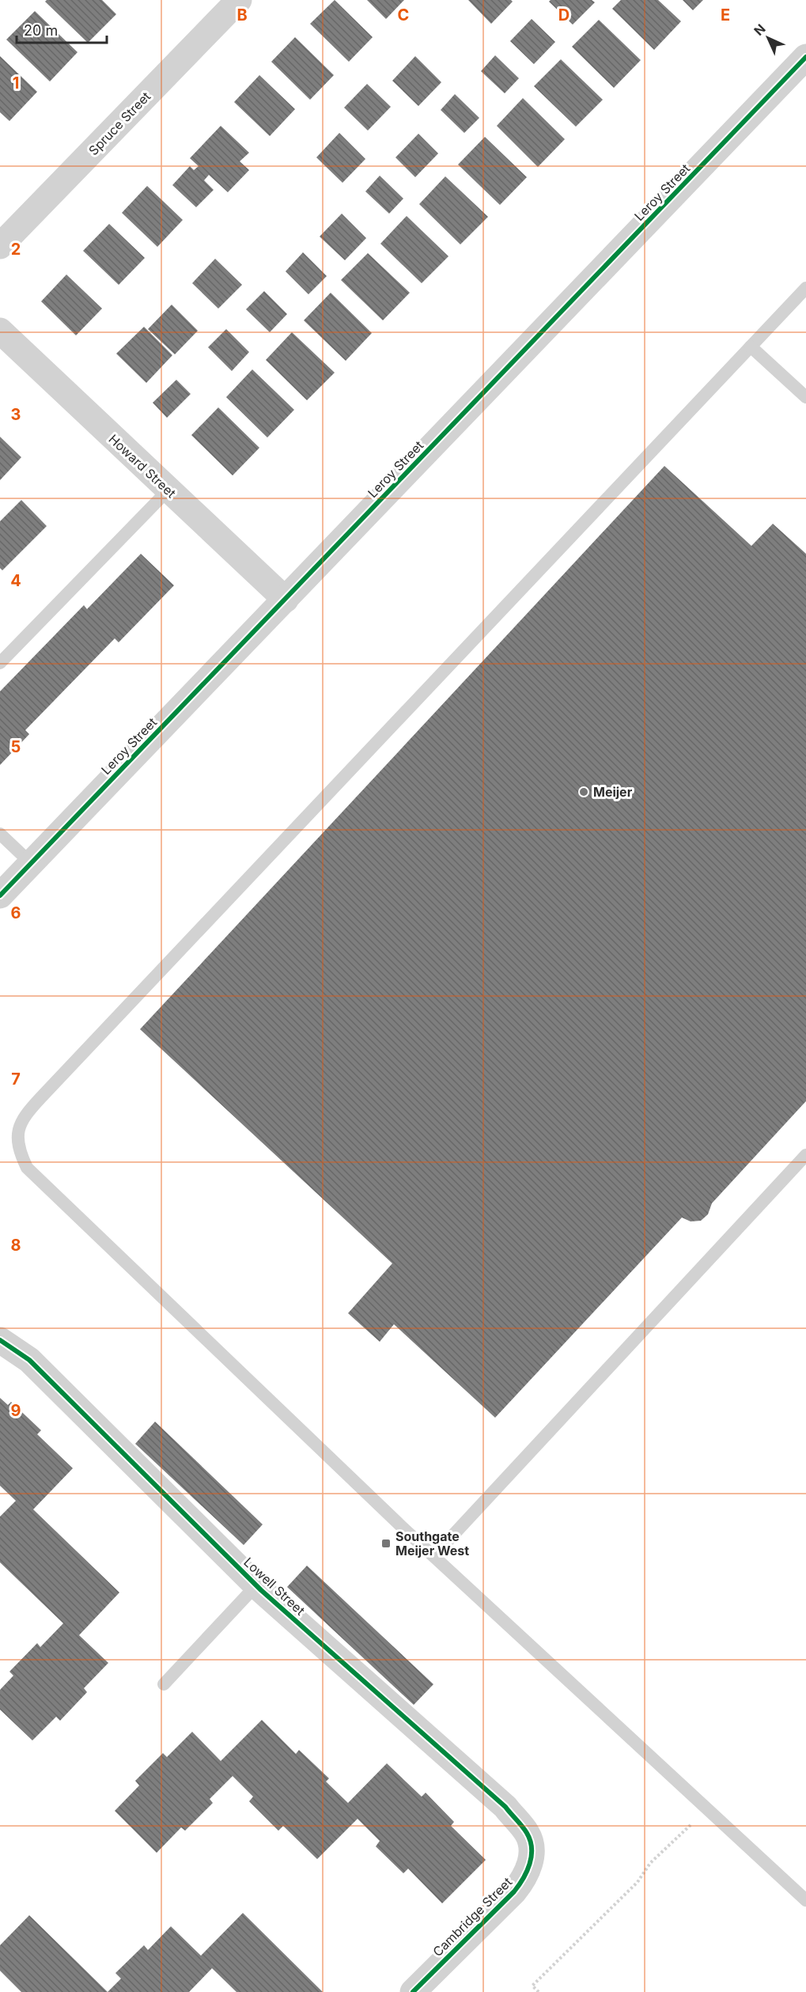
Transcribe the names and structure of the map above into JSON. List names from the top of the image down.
{
  "streets": {
    "street": [
      "Spruce Street",
      "Leroy Street",
      "Howard Street",
      "Lowell Street",
      "Cambridge Street"
    ]
  },
  "crossings": [
    ["Leroy Street", "Howard Street"],
    ["Lowell Street", "Cambridge Street"]
  ],
  "places": {
    "other": ["Meijer"],
    "transit": ["Southgate Meijer West"]
  },
  "scale_bar": "20 m",
  "north": "top left",
  "grid": {
    "columns": [
      "B",
      "C",
      "D",
      "E"
    ],
    "rows": [
      "1",
      "2",
      "3",
      "4",
      "5",
      "6",
      "7",
      "8",
      "9"
    ]
  }
}
